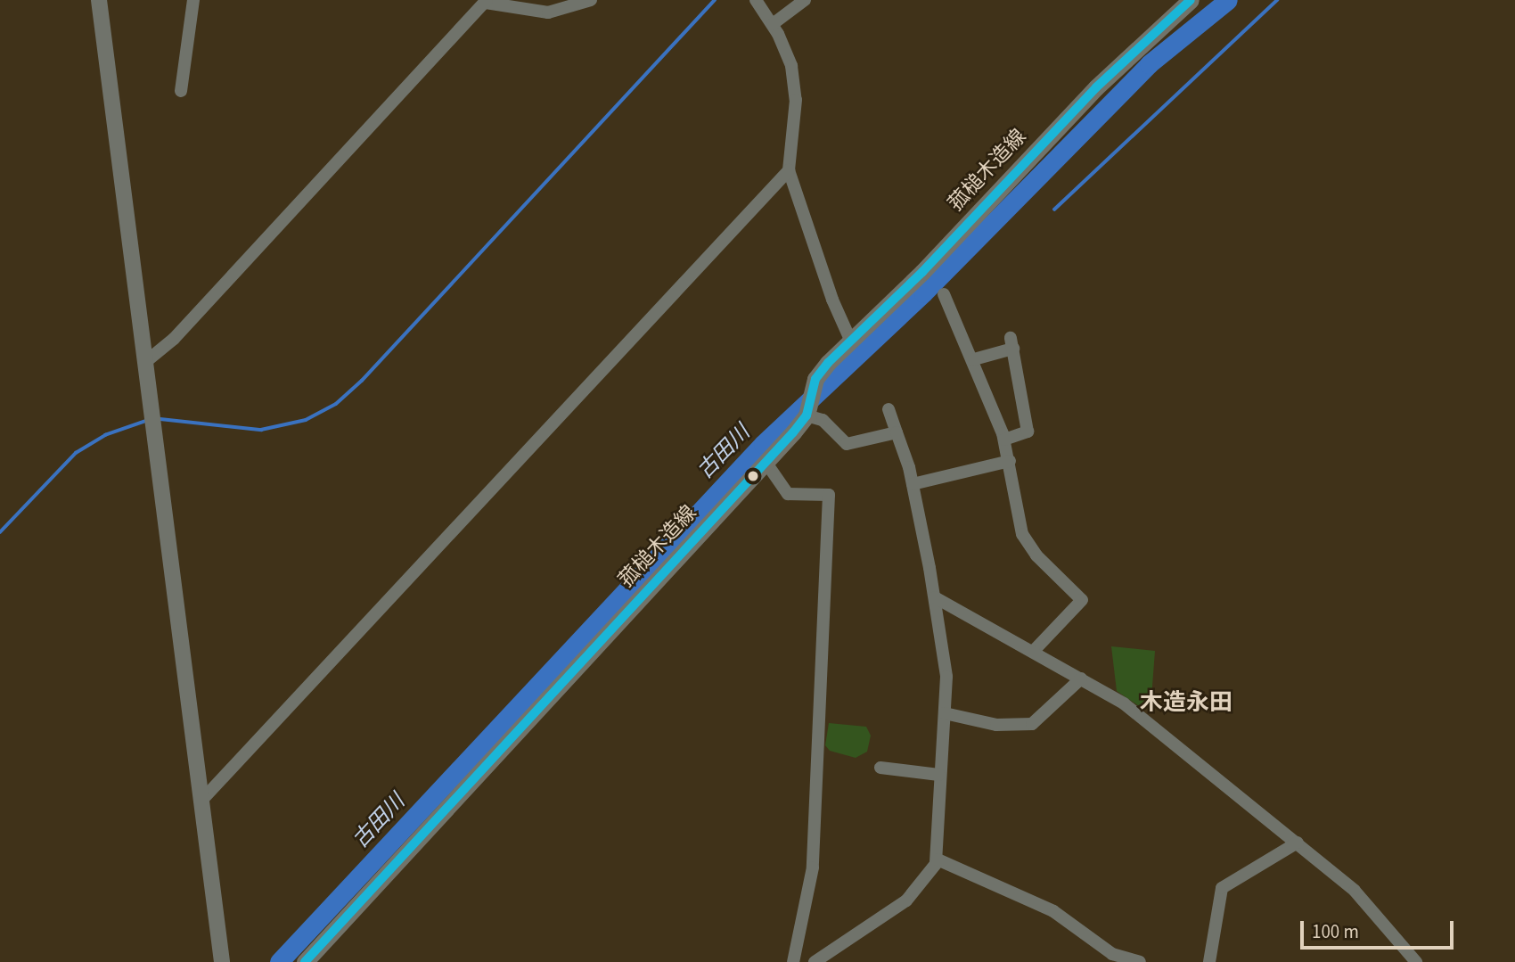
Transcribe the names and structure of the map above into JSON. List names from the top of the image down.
{
  "streets": {
    "main road": ["菰槌木造線"]
  },
  "districts": ["木造永田"],
  "water": ["古田川"],
  "scale_bar": "100 m"
}
